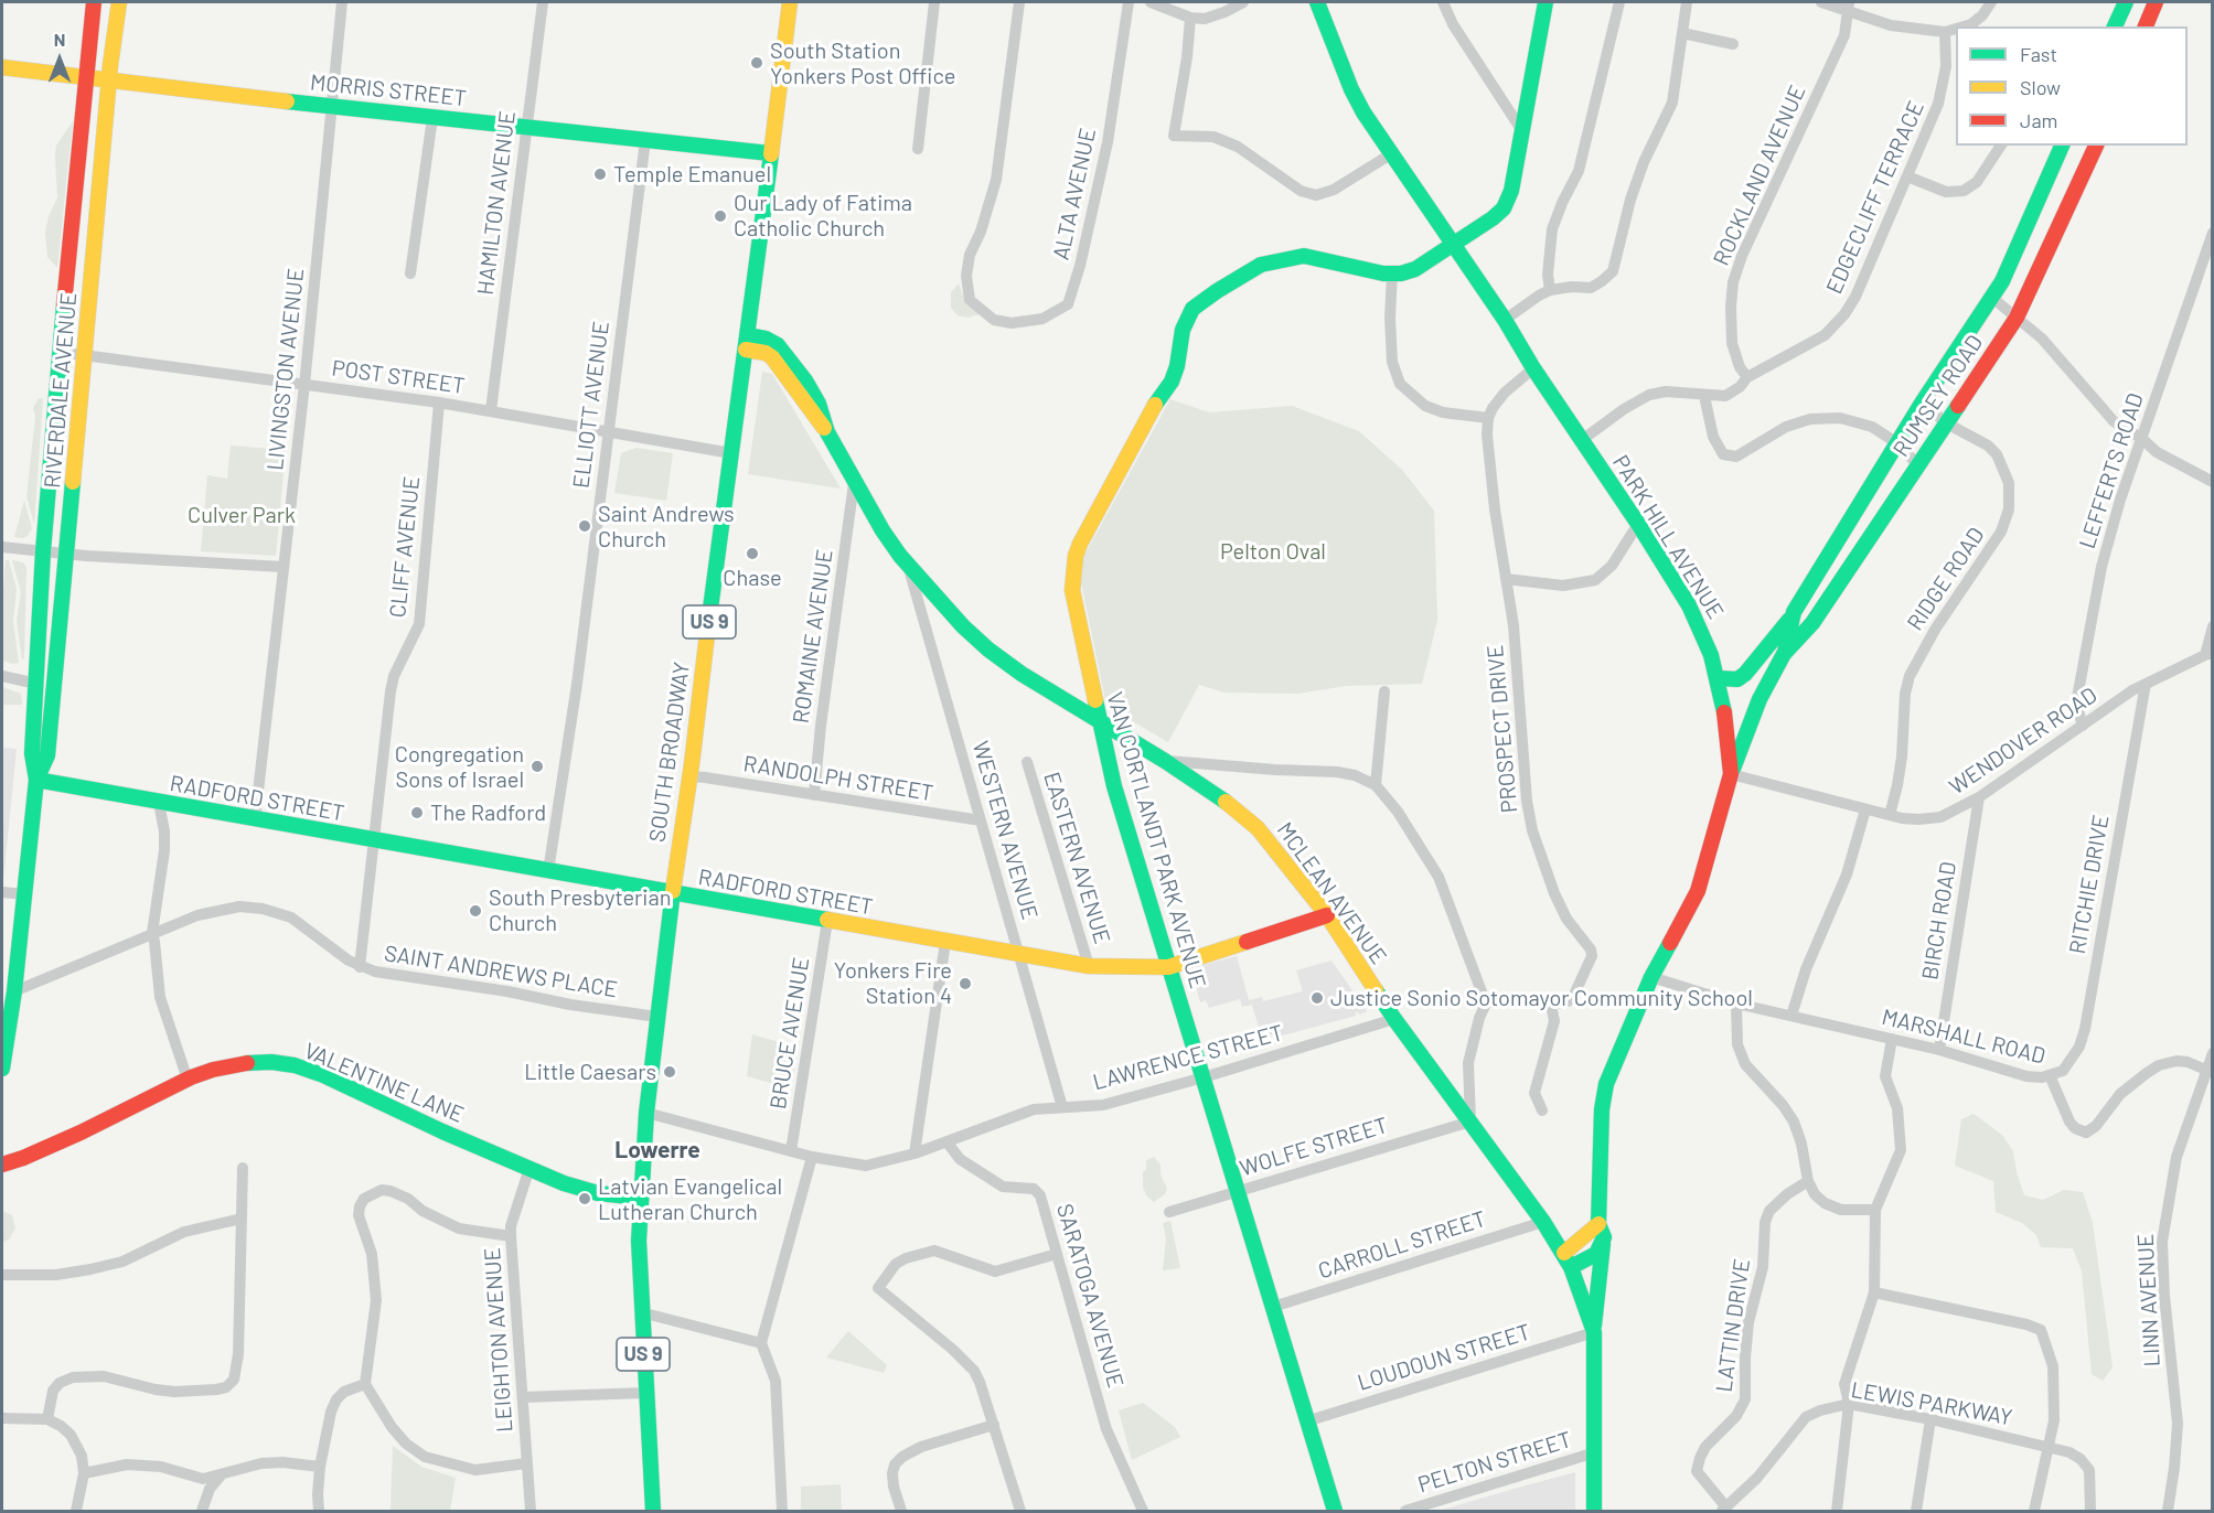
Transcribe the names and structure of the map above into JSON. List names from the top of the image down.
{
  "streets": {
    "street": [
      "MORRIS STREET",
      "ROCKLAND AVENUE",
      "ALTA AVENUE",
      "EDGECLIFF TERRACE",
      "HAMILTON AVENUE",
      "LIVINGSTON AVENUE",
      "POST STREET",
      "RIVERDALE AVENUE",
      "RUMSEY ROAD",
      "ELLIOTT AVENUE",
      "LEFFERTS ROAD",
      "PARK HILL AVENUE",
      "CLIFF AVENUE",
      "RIDGE ROAD",
      "US 9",
      "ROMAINE AVENUE",
      "PROSPECT DRIVE",
      "WENDOVER ROAD",
      "SOUTH BROADWAY",
      "RANDOLPH STREET",
      "RADFORD STREET",
      "WESTERN AVENUE",
      "VAN CORTLANDT PARK AVENUE",
      "EASTERN AVENUE",
      "RITCHIE DRIVE",
      "MCLEAN AVENUE",
      "BIRCH ROAD",
      "SAINT ANDREWS PLACE",
      "BRUCE AVENUE",
      "MARSHALL ROAD",
      "LAWRENCE STREET",
      "VALENTINE LANE",
      "WOLFE STREET",
      "CARROLL STREET",
      "SARATOGA AVENUE",
      "LINN AVENUE",
      "LATTIN DRIVE",
      "LEIGHTON AVENUE",
      "LOUDOUN STREET",
      "LEWIS PARKWAY",
      "PELTON STREET"
    ]
  },
  "crossings": [
    ["MORRIS STREET", "HAMILTON AVENUE"],
    ["MORRIS STREET", "LIVINGSTON AVENUE"],
    ["MORRIS STREET", "RIVERDALE AVENUE"],
    ["MORRIS STREET", "ELLIOTT AVENUE"],
    ["MORRIS STREET", "SOUTH BROADWAY"],
    ["ROCKLAND AVENUE", "EDGECLIFF TERRACE"],
    ["HAMILTON AVENUE", "POST STREET"],
    ["LIVINGSTON AVENUE", "POST STREET"],
    ["LIVINGSTON AVENUE", "RADFORD STREET"],
    ["POST STREET", "RIVERDALE AVENUE"],
    ["POST STREET", "ELLIOTT AVENUE"],
    ["POST STREET", "CLIFF AVENUE"],
    ["POST STREET", "SOUTH BROADWAY"],
    ["RIVERDALE AVENUE", "RADFORD STREET"],
    ["RIVERDALE AVENUE", "SAINT ANDREWS PLACE"],
    ["RUMSEY ROAD", "PARK HILL AVENUE"],
    ["RUMSEY ROAD", "RIDGE ROAD"],
    ["RUMSEY ROAD", "WENDOVER ROAD"],
    ["ELLIOTT AVENUE", "RADFORD STREET"],
    ["LEFFERTS ROAD", "WENDOVER ROAD"],
    ["PARK HILL AVENUE", "WENDOVER ROAD"],
    ["PARK HILL AVENUE", "VAN CORTLANDT PARK AVENUE"],
    ["PARK HILL AVENUE", "MCLEAN AVENUE"],
    ["PARK HILL AVENUE", "MARSHALL ROAD"],
    ["PARK HILL AVENUE", "LOUDOUN STREET"],
    ["CLIFF AVENUE", "RADFORD STREET"],
    ["CLIFF AVENUE", "SAINT ANDREWS PLACE"],
    ["RIDGE ROAD", "WENDOVER ROAD"],
    ["ROMAINE AVENUE", "RANDOLPH STREET"],
    ["ROMAINE AVENUE", "MCLEAN AVENUE"],
    ["WENDOVER ROAD", "RITCHIE DRIVE"],
    ["WENDOVER ROAD", "BIRCH ROAD"],
    ["SOUTH BROADWAY", "RANDOLPH STREET"],
    ["SOUTH BROADWAY", "RADFORD STREET"],
    ["SOUTH BROADWAY", "MCLEAN AVENUE"],
    ["SOUTH BROADWAY", "SAINT ANDREWS PLACE"],
    ["SOUTH BROADWAY", "LAWRENCE STREET"],
    ["SOUTH BROADWAY", "VALENTINE LANE"],
    ["RANDOLPH STREET", "WESTERN AVENUE"],
    ["RADFORD STREET", "WESTERN AVENUE"],
    ["RADFORD STREET", "VAN CORTLANDT PARK AVENUE"],
    ["RADFORD STREET", "EASTERN AVENUE"],
    ["RADFORD STREET", "MCLEAN AVENUE"],
    ["RADFORD STREET", "BRUCE AVENUE"],
    ["WESTERN AVENUE", "MCLEAN AVENUE"],
    ["WESTERN AVENUE", "LAWRENCE STREET"],
    ["VAN CORTLANDT PARK AVENUE", "MCLEAN AVENUE"],
    ["VAN CORTLANDT PARK AVENUE", "LAWRENCE STREET"],
    ["VAN CORTLANDT PARK AVENUE", "WOLFE STREET"],
    ["VAN CORTLANDT PARK AVENUE", "CARROLL STREET"],
    ["VAN CORTLANDT PARK AVENUE", "LOUDOUN STREET"],
    ["RITCHIE DRIVE", "MARSHALL ROAD"],
    ["MCLEAN AVENUE", "LAWRENCE STREET"],
    ["MCLEAN AVENUE", "WOLFE STREET"],
    ["MCLEAN AVENUE", "CARROLL STREET"],
    ["MCLEAN AVENUE", "LOUDOUN STREET"],
    ["MCLEAN AVENUE", "PELTON STREET"],
    ["BIRCH ROAD", "MARSHALL ROAD"],
    ["BRUCE AVENUE", "LAWRENCE STREET"],
    ["MARSHALL ROAD", "LINN AVENUE"],
    ["LAWRENCE STREET", "SARATOGA AVENUE"],
    ["VALENTINE LANE", "LEIGHTON AVENUE"],
    ["LATTIN DRIVE", "LEWIS PARKWAY"]
  ],
  "districts": ["Lowerre"],
  "parks": ["Culver Park", "Pelton Oval"],
  "places": [
    "South Station Yonkers Post Office",
    "Temple Emanuel",
    "Our Lady of Fatima Catholic Church",
    "Saint Andrews Church",
    "Chase",
    "Congregation Sons of Israel",
    "The Radford",
    "South Presbyterian Church",
    "Yonkers Fire Station 4",
    "Justice Sonio Sotomayor Community School",
    "Little Caesars",
    "Latvian Evangelical Lutheran Church"
  ],
  "legend": ["Fast", "Slow", "Jam"],
  "north": "top"
}
